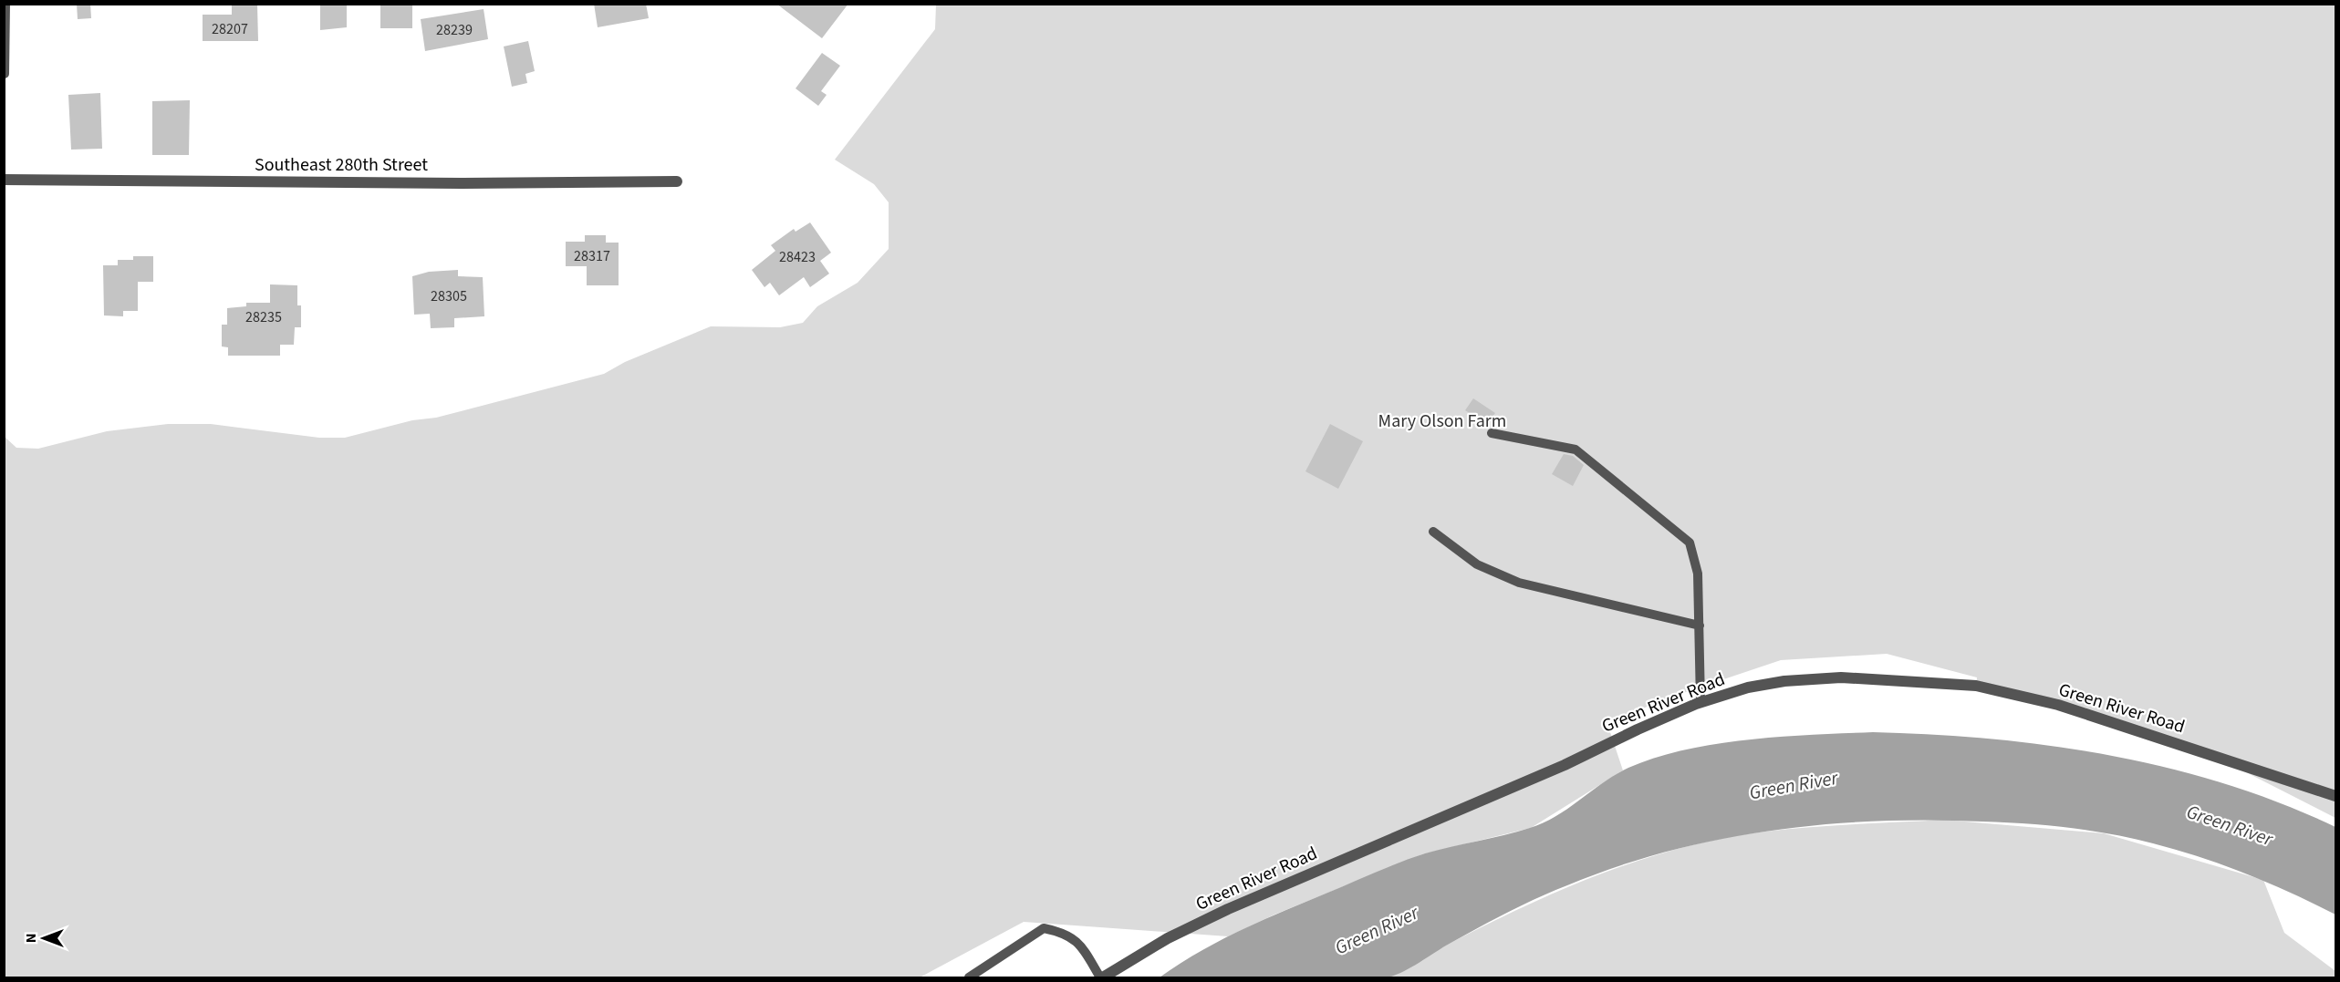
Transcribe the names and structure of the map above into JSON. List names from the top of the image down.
{
  "streets": {
    "street": ["Southeast 280th Street", "Green River Road"]
  },
  "water": ["Green River"],
  "parks": ["Mary Olson Farm"],
  "house_numbers": [
    "28207",
    "28239",
    "28317",
    "28423",
    "28305",
    "28235"
  ],
  "north": "left"
}
